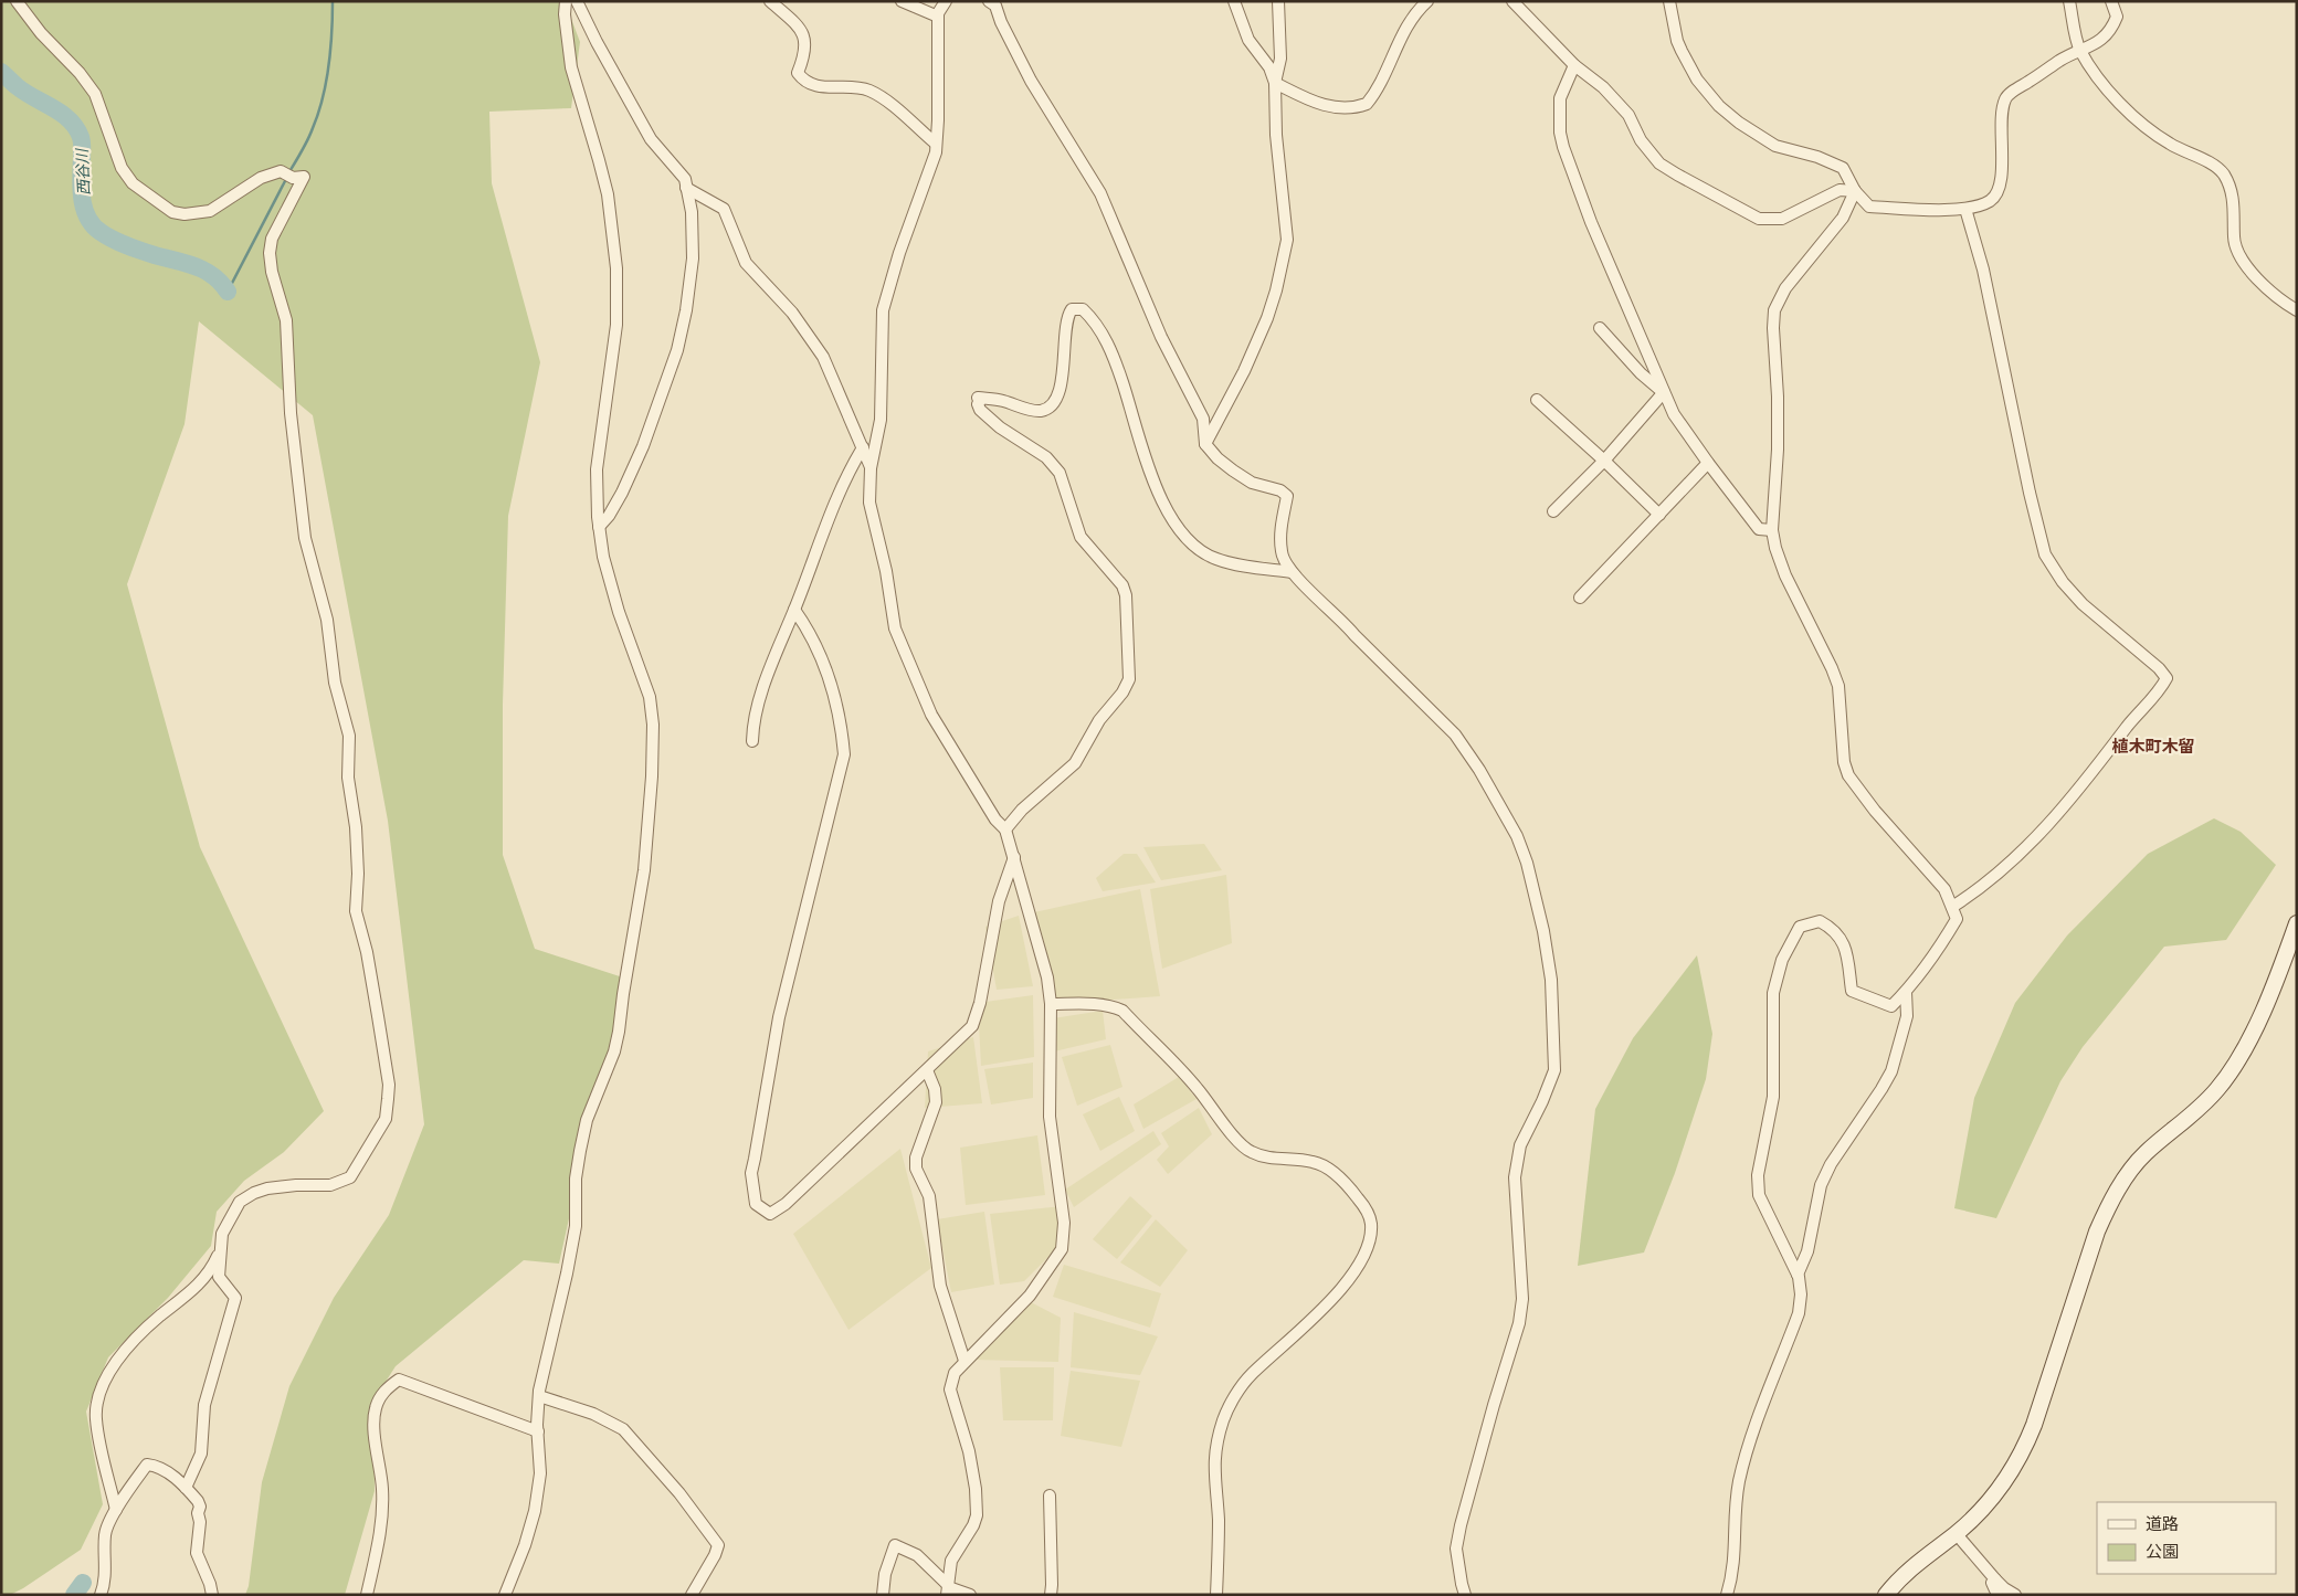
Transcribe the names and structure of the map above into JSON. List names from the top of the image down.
{
  "districts": ["植木町木留"],
  "water": ["西谷川"],
  "legend": ["道路", "公園"]
}
